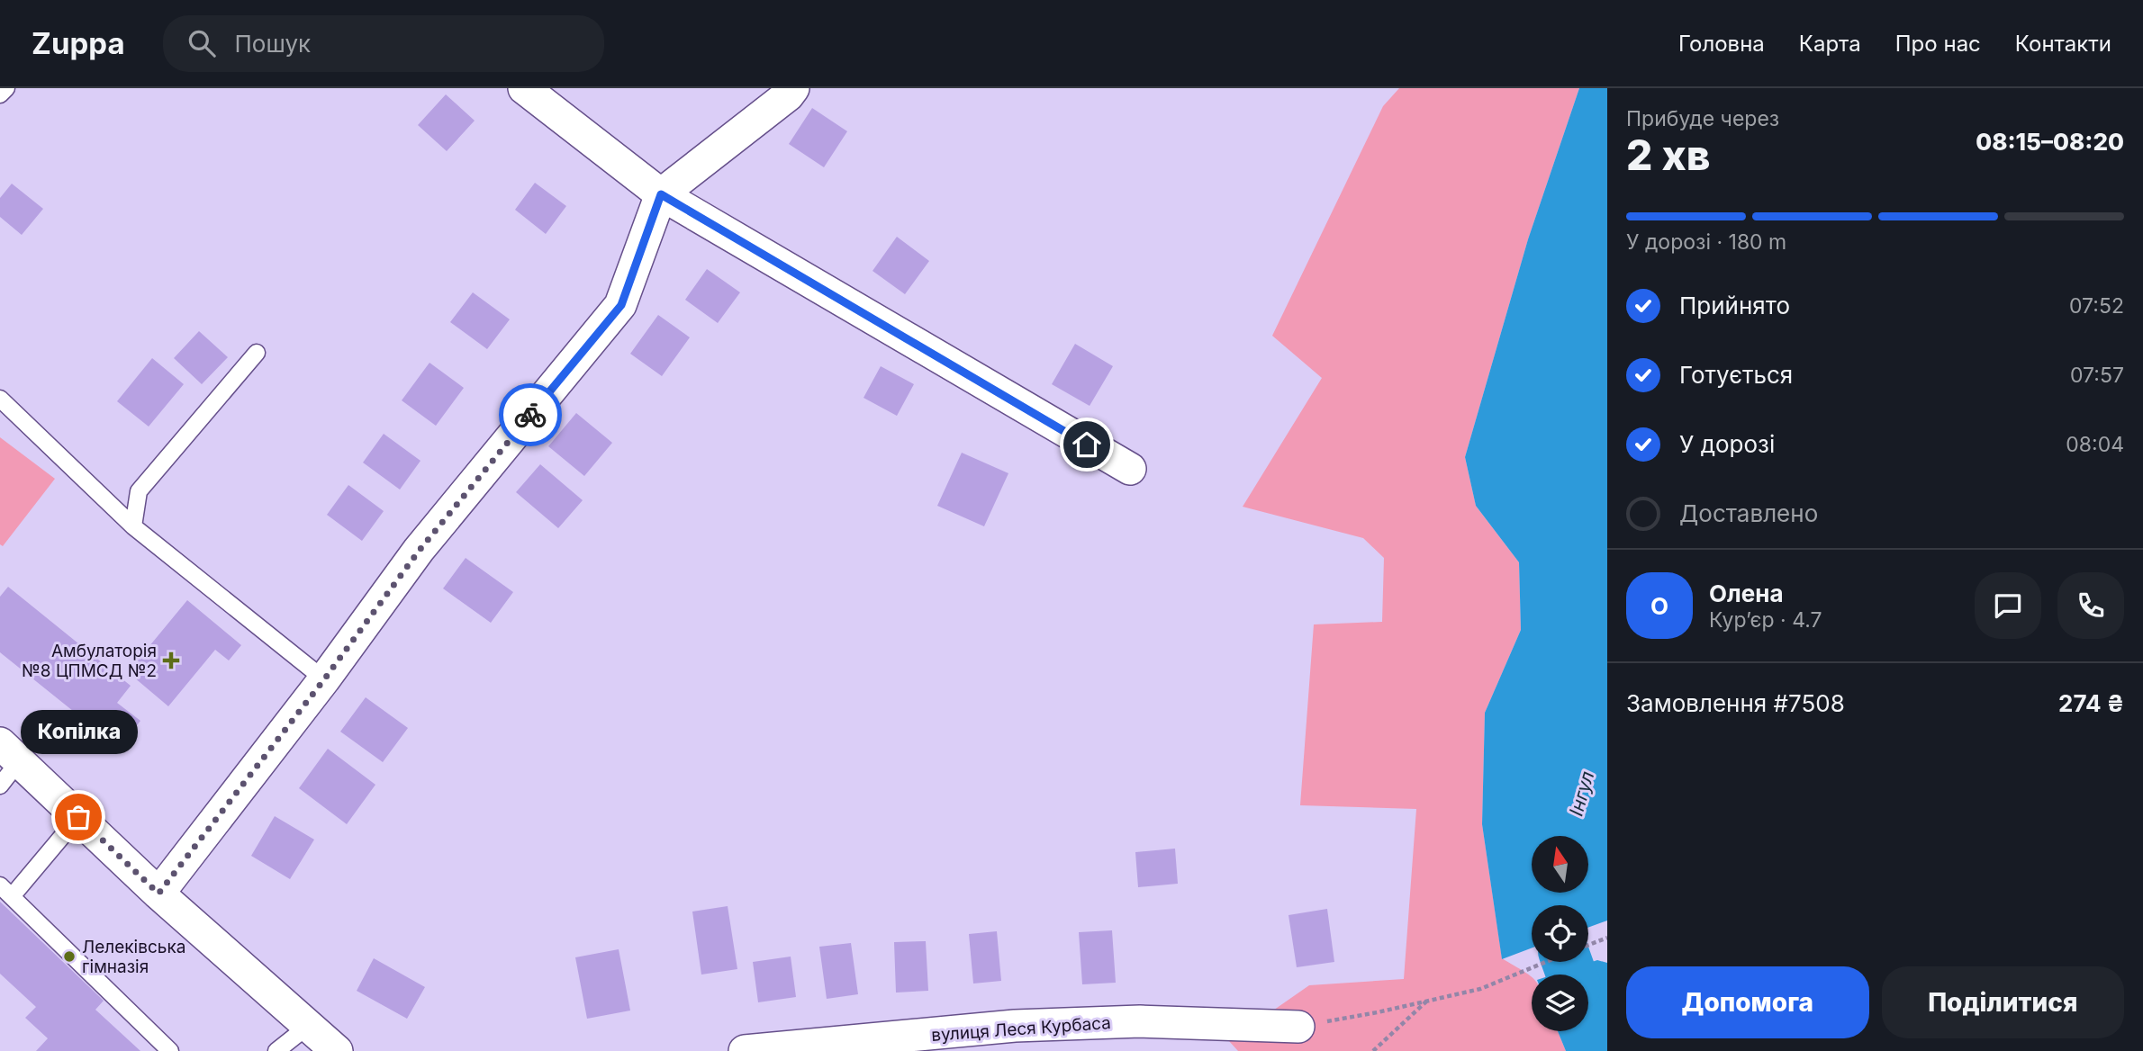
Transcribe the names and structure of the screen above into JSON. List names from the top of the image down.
{
  "streets": {
    "street": ["вулиця Леся Курбаса"]
  },
  "water": ["Інгул"],
  "places": {
    "health": ["Амбулаторія №8 ЦПМСД №2"],
    "other": ["Копілка", "Лелеківська гімназія"]
  },
  "north": "top",
  "page": {
    "header": "Zuppa",
    "search": "Пошук",
    "nav": [
      "Головна",
      "Карта",
      "Про нас",
      "Контакти"
    ],
    "heading": ["2 хв", "Прибуде через", "08:15–08:20"],
    "panel": [
      "Олена",
      "Кур’єр · 4.7",
      "Замовлення #7508",
      "274 ₴"
    ],
    "bar": "У дорозі · 180 m",
    "list": [
      ["Прийнято", "07:52"],
      ["Готується", "07:57"],
      ["У дорозі", "08:04"],
      "Доставлено"
    ],
    "round": "О",
    "bubble": "Копілка",
    "buttons": ["Допомога", "Поділитися"]
  }
}
